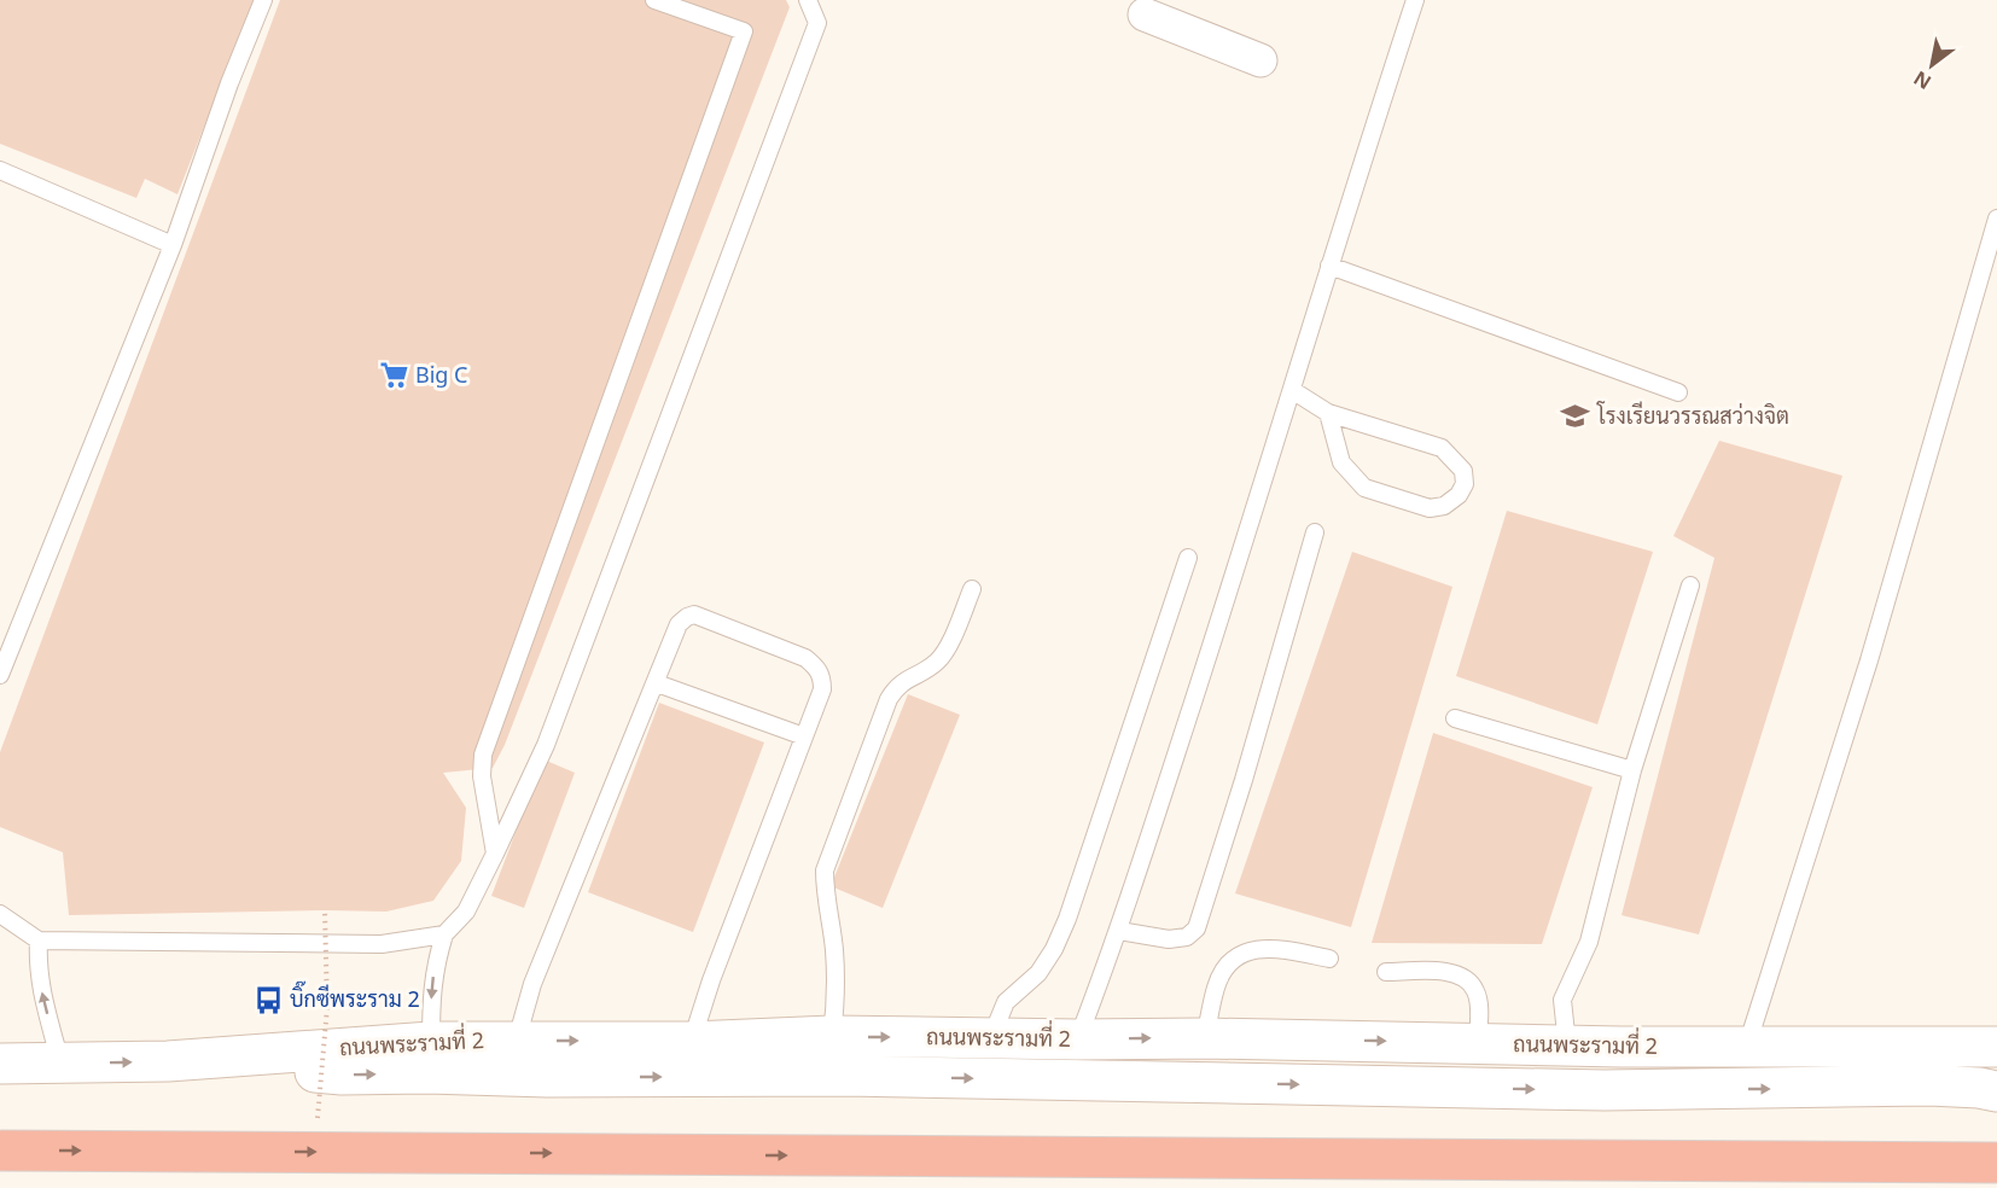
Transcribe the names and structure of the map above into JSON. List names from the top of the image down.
{
  "streets": {
    "main road": ["ถนนพระรามที่ 2"]
  },
  "places": {
    "supermarket": ["Big C"],
    "school or university": ["โรงเรียนวรรณสว่างจิต"],
    "bus stop": ["บิ๊กซีพระราม 2"]
  },
  "north": "bottom left"
}
